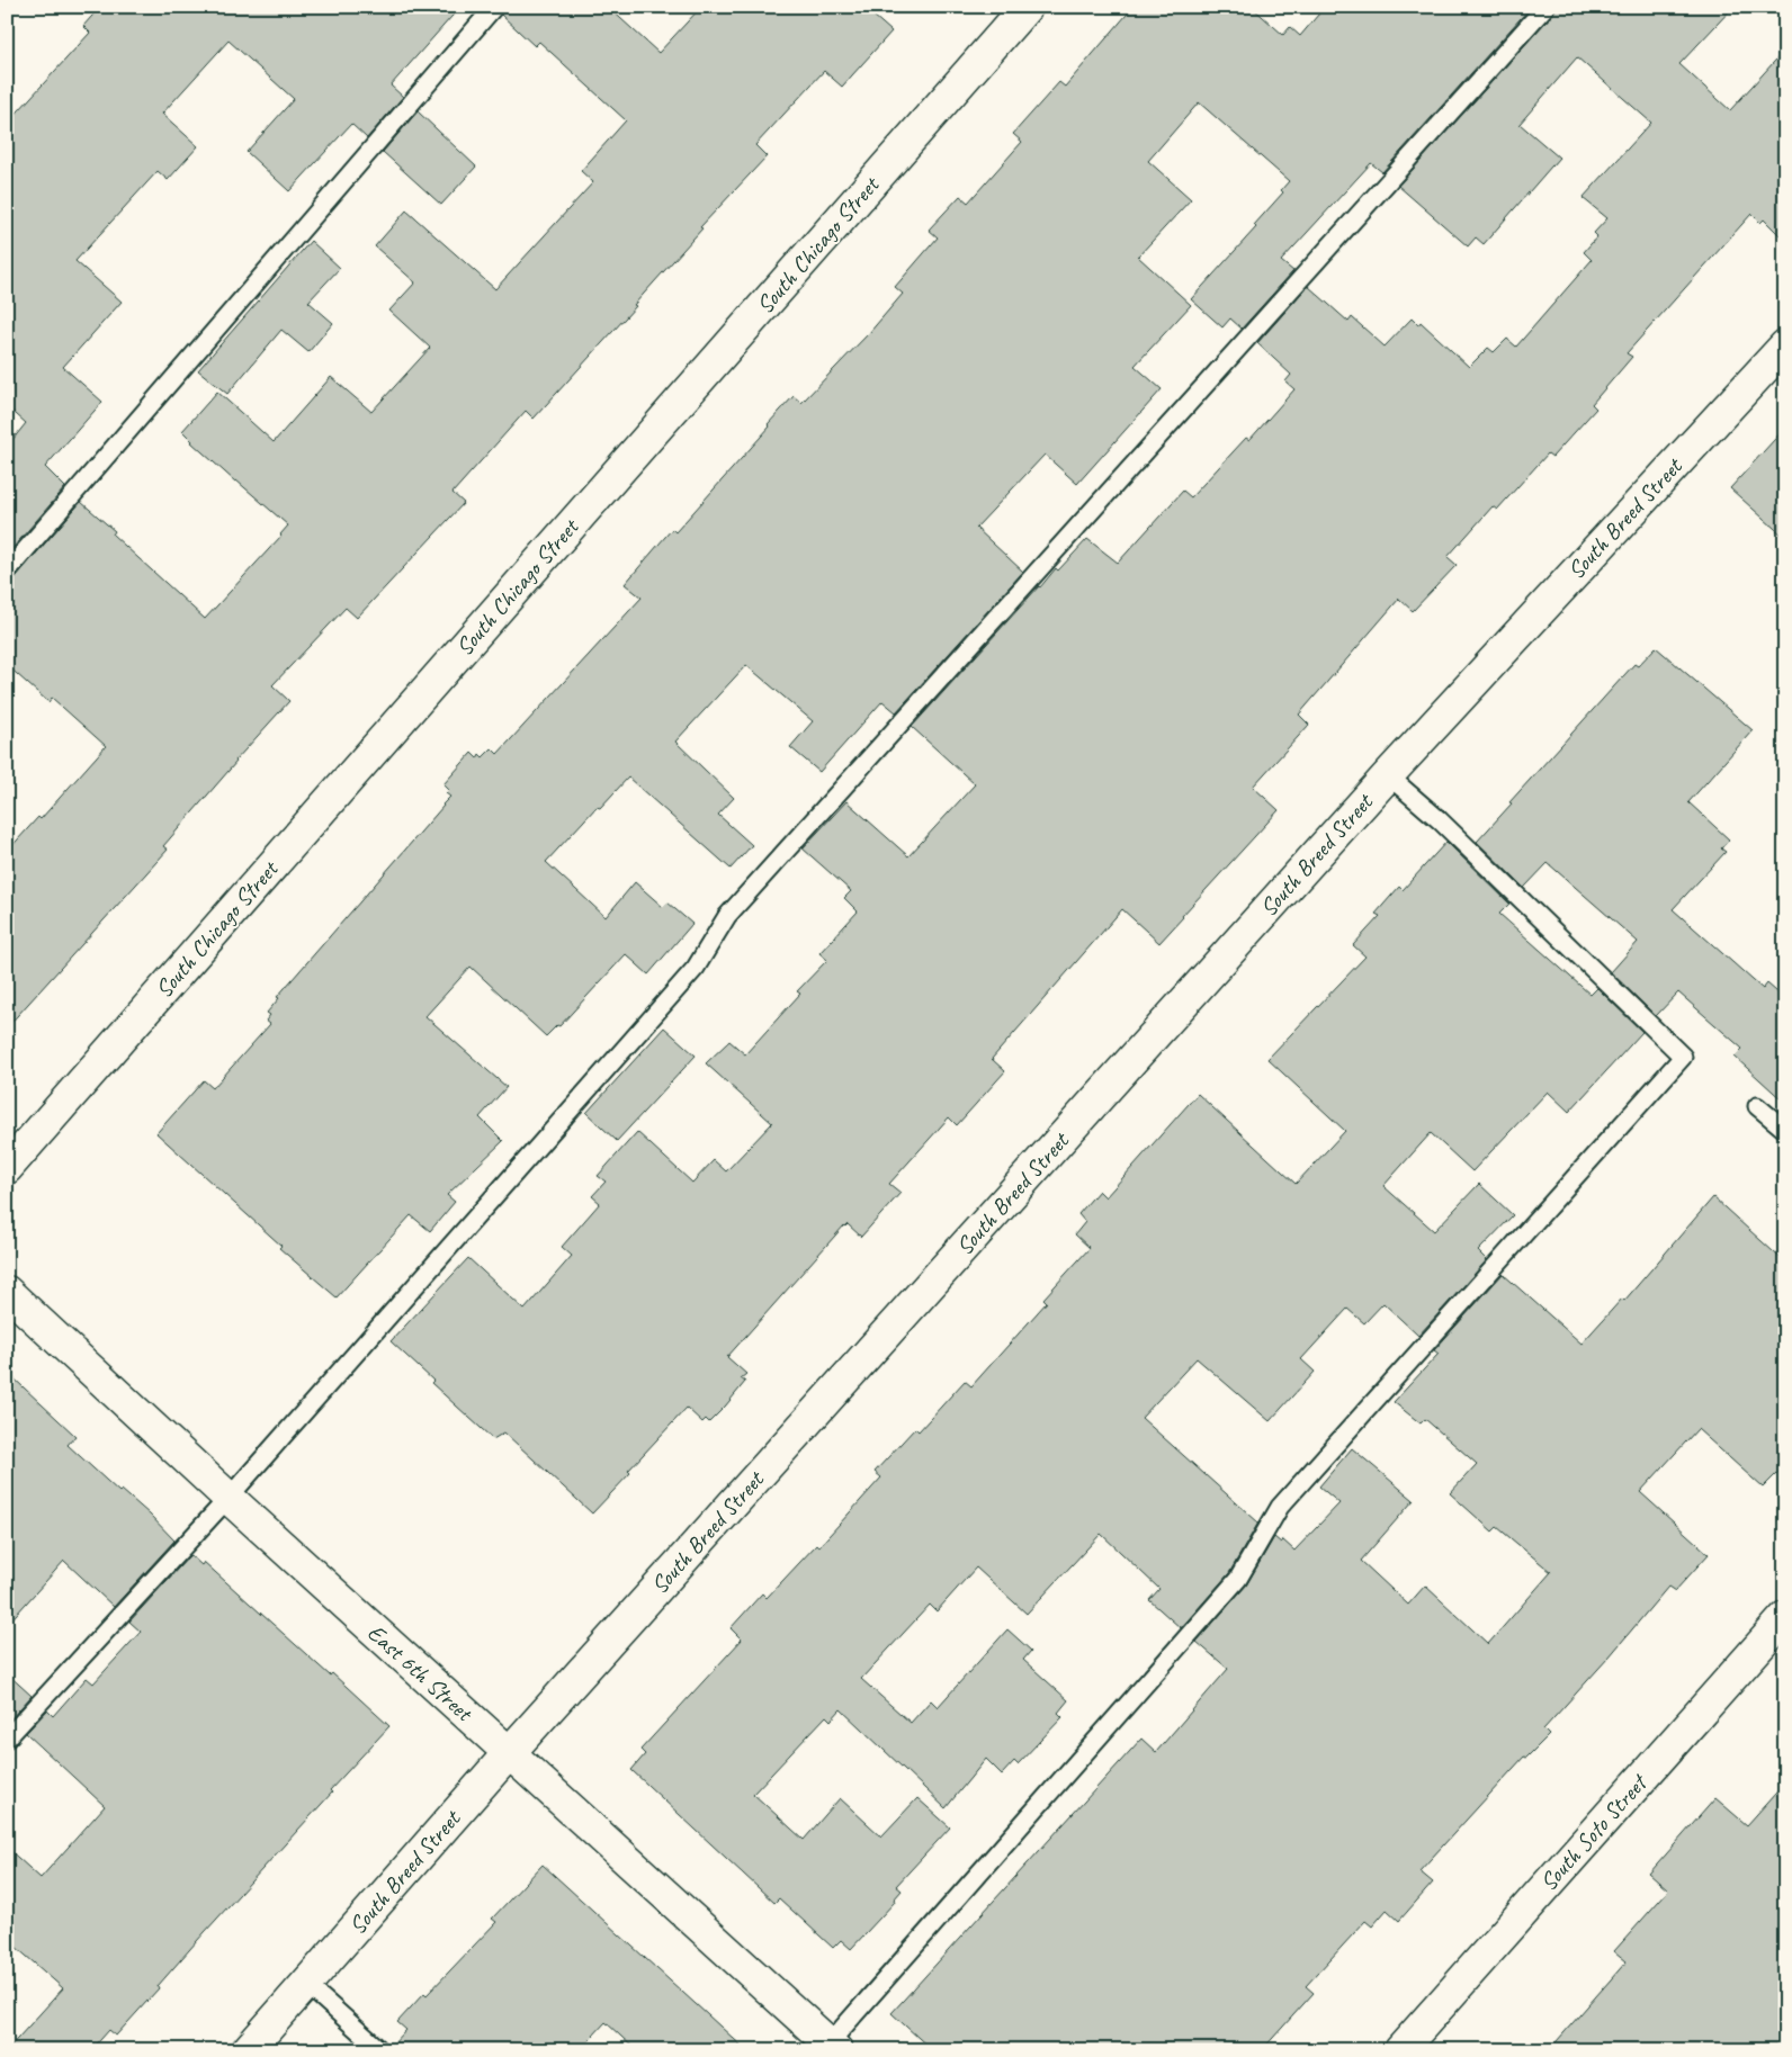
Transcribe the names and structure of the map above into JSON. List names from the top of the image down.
{
  "streets": {
    "street": [
      "South Chicago Street",
      "South Breed Street",
      "East 6th Street",
      "South Soto Street"
    ]
  },
  "crossings": [
    ["South Breed Street", "East 6th Street"]
  ]
}
